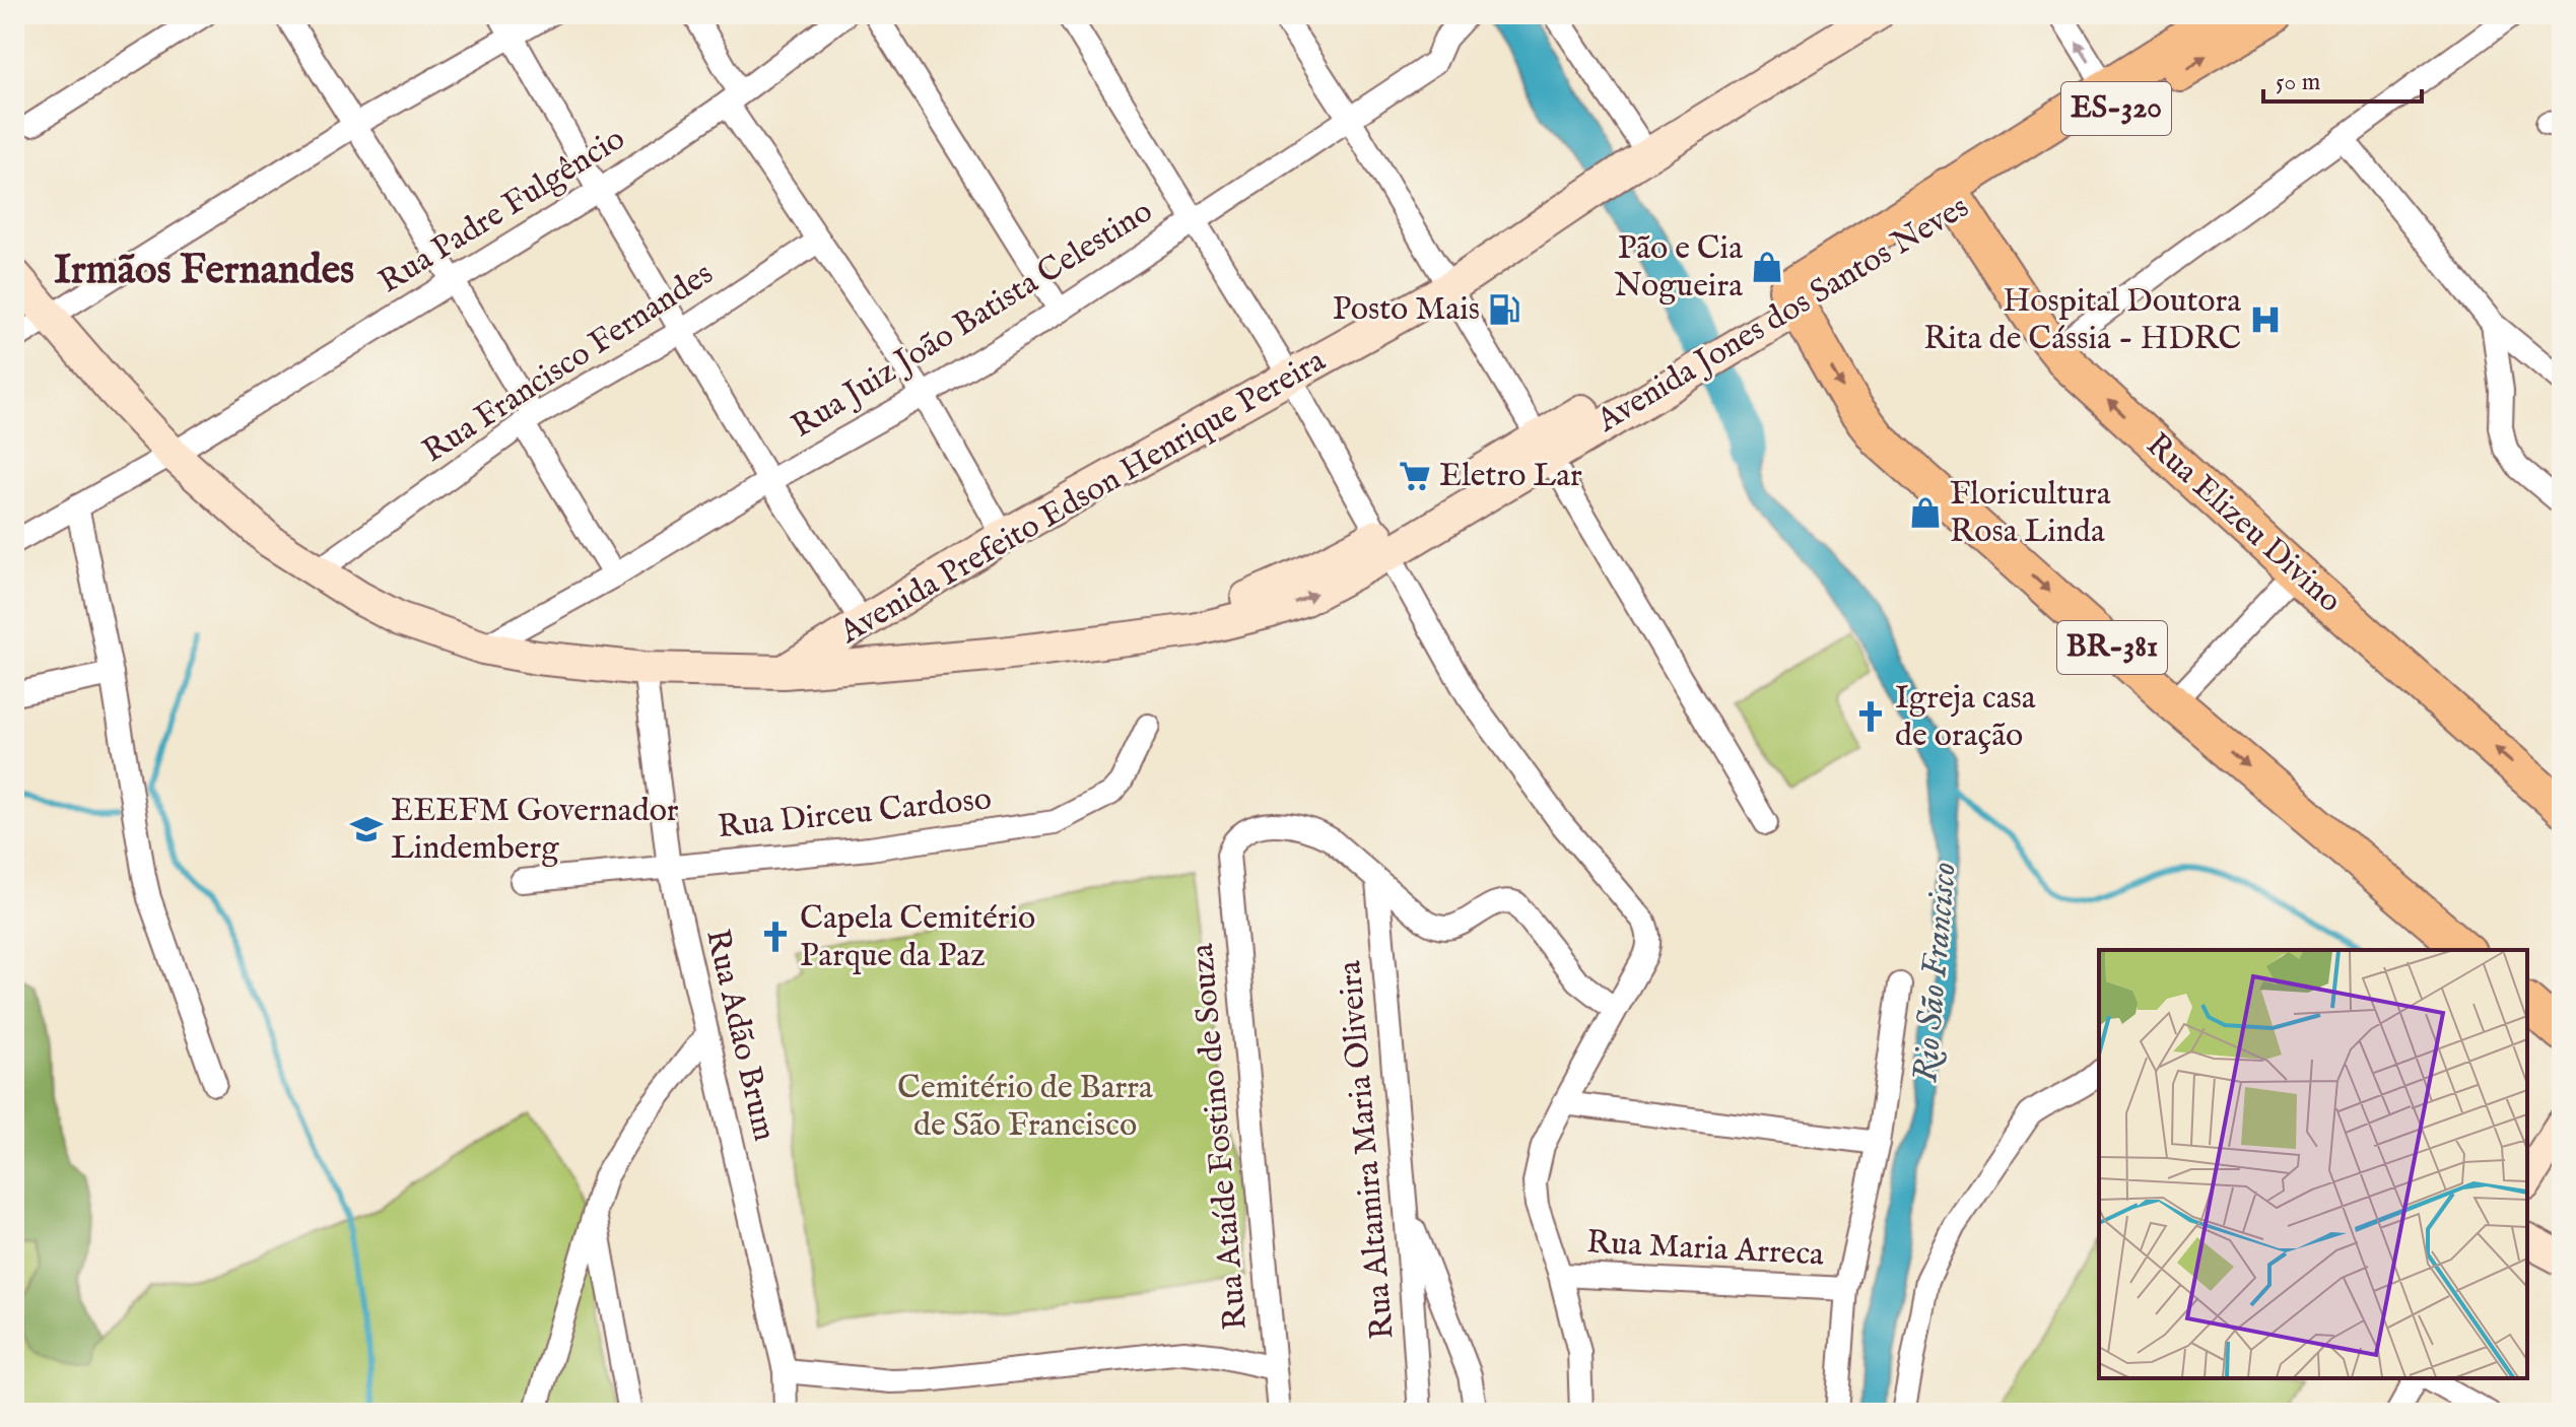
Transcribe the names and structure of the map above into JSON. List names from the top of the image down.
{
  "streets": {
    "main road": [
      "ES-320",
      "Avenida Jones dos Santos Neves",
      "Avenida Prefeito Edson Henrique Pereira",
      "Rua Elizeu Divino",
      "BR-381"
    ],
    "street": [
      "Rua Padre Fulgêncio",
      "Rua Juiz João Batista Celestino",
      "Rua Francisco Fernandes",
      "Rua Dirceu Cardoso",
      "Rua Adão Brum",
      "Rua Ataíde Fostino de Souza",
      "Rua Altamira Maria Oliveira",
      "Rua Maria Arreca"
    ]
  },
  "crossings": [
    ["Rua Padre Fulgêncio", "Avenida Jones dos Santos Neves"],
    ["Avenida Jones dos Santos Neves", "Rua Juiz João Batista Celestino"],
    ["Avenida Jones dos Santos Neves", "Rua Francisco Fernandes"],
    ["Avenida Jones dos Santos Neves", "Avenida Prefeito Edson Henrique Pereira"],
    ["Avenida Jones dos Santos Neves", "Rua Elizeu Divino"],
    ["Avenida Jones dos Santos Neves", "BR-381"],
    ["Avenida Jones dos Santos Neves", "Rua Adão Brum"],
    ["Rua Dirceu Cardoso", "Rua Adão Brum"],
    ["Rua Ataíde Fostino de Souza", "Rua Altamira Maria Oliveira"]
  ],
  "districts": ["Irmãos Fernandes"],
  "water": ["Rio São Francisco"],
  "parks": ["Cemitério de Barra de São Francisco"],
  "places": {
    "shop": ["Pão e Cia Nogueira", "Floricultura Rosa Linda"],
    "fuel station": ["Posto Mais"],
    "hospital": ["Hospital Doutora Rita de Cássia - HDRC"],
    "supermarket": ["Eletro Lar"],
    "church": ["Igreja casa de oração", "Capela Cemitério Parque da Paz"],
    "school or university": ["EEEFM Governador Lindemberg"]
  },
  "scale_bar": "50 m"
}
